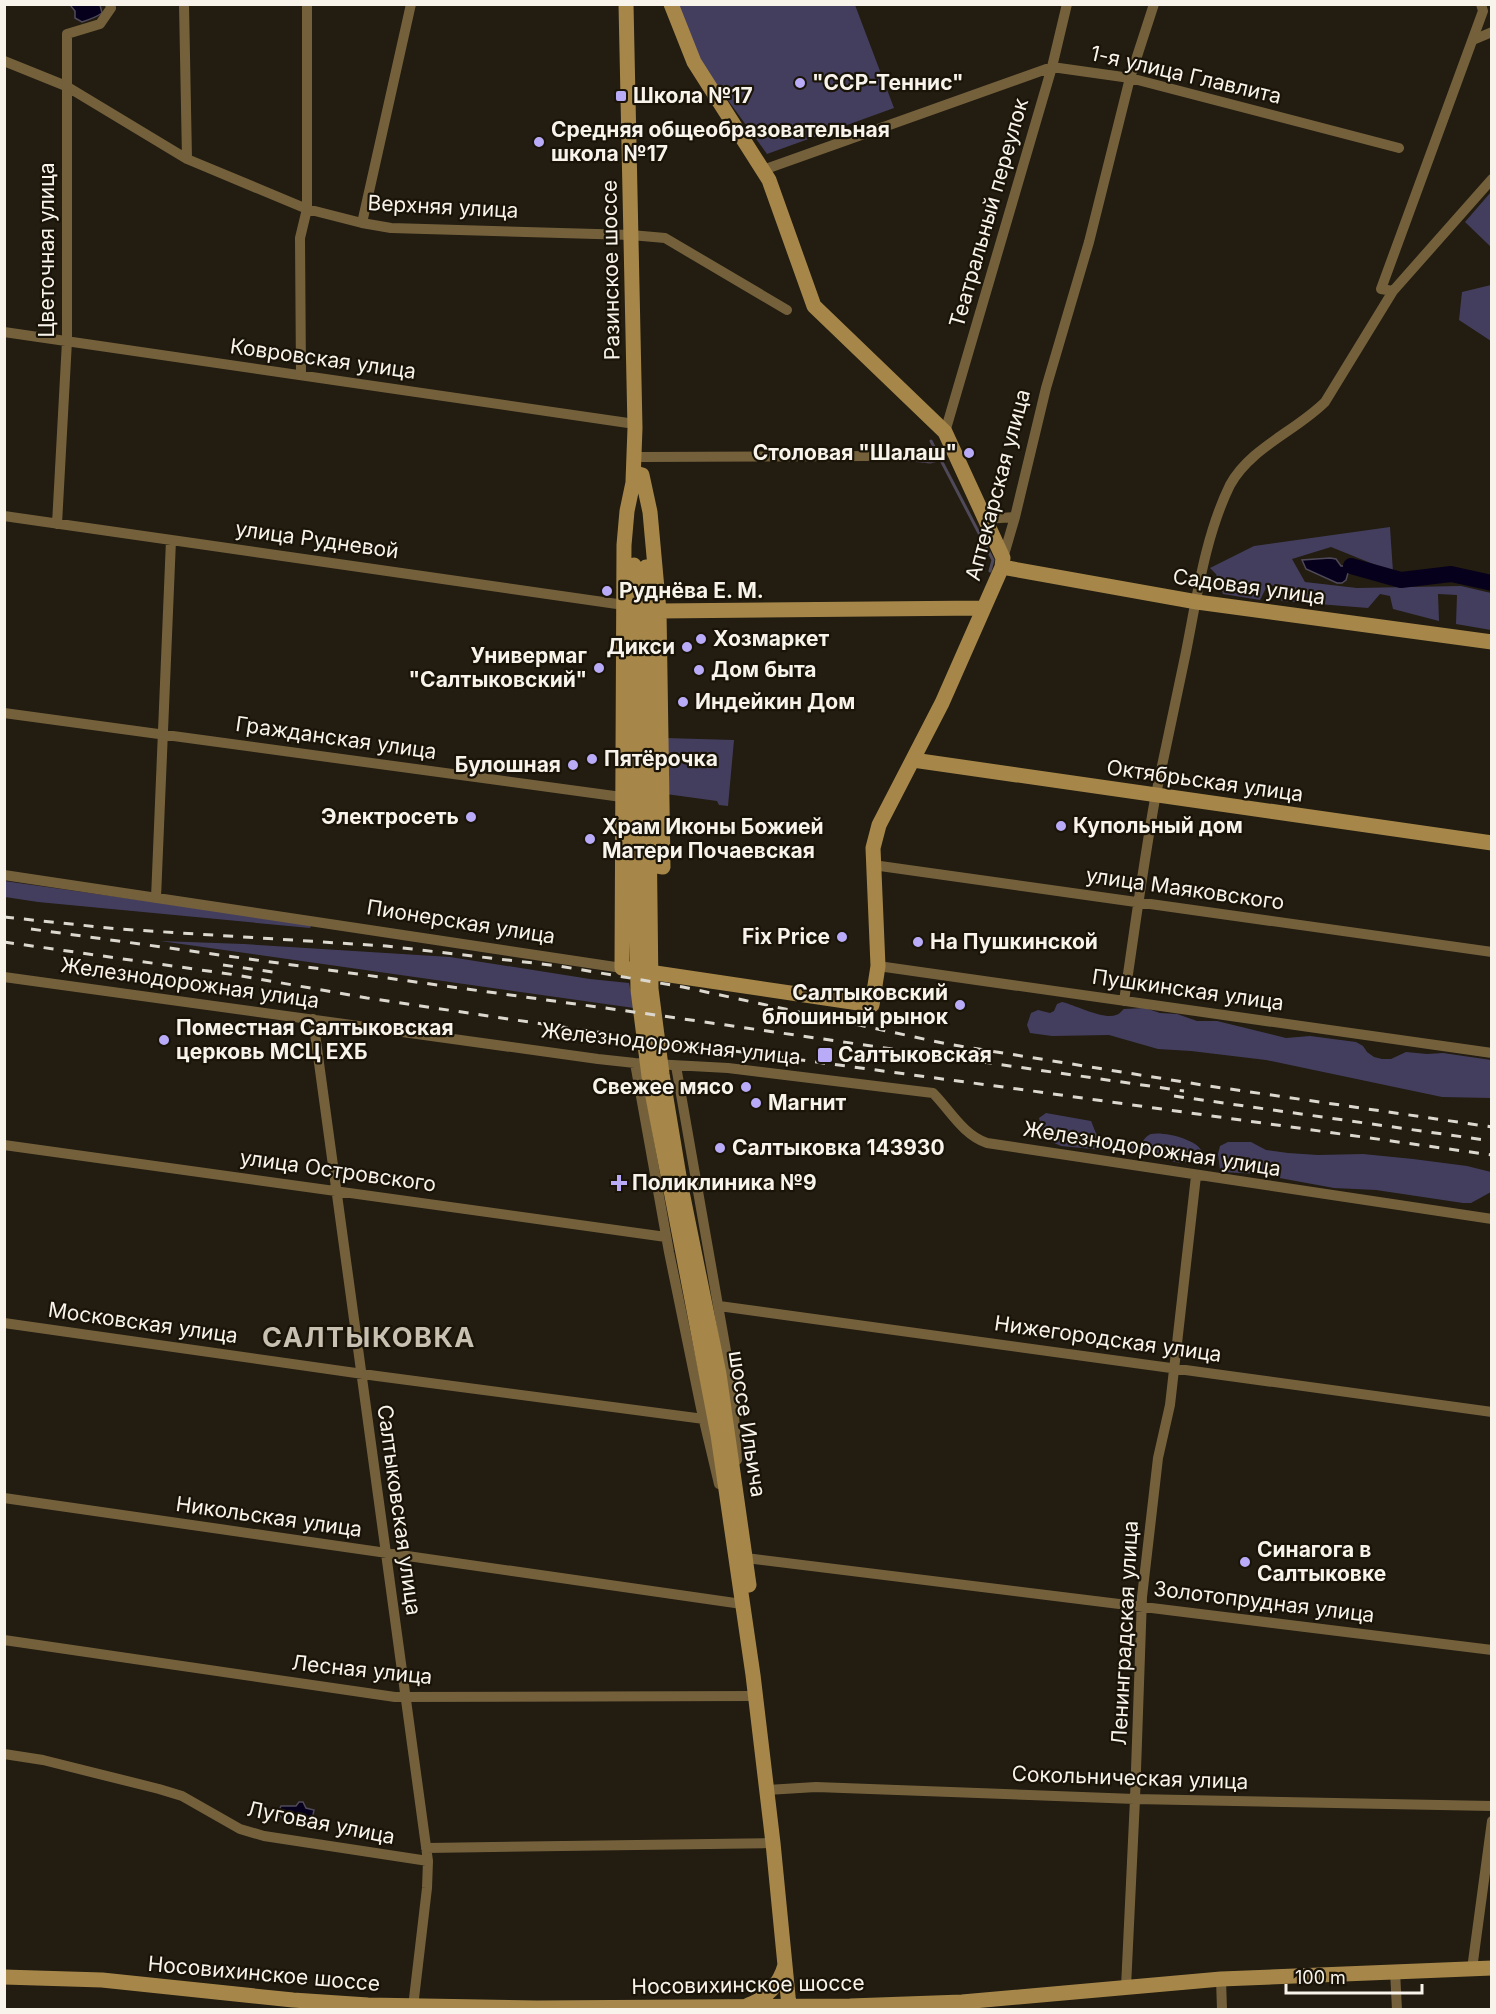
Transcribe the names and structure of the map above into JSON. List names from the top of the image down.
{
  "streets": {
    "main road": [
      "Разинское шоссе",
      "Аптекарская улица",
      "Садовая улица",
      "Октябрьская улица",
      "Пионерская улица",
      "шоссе Ильича",
      "Носовихинское шоссе"
    ],
    "street": [
      "1-я улица Главлита",
      "Верхняя улица",
      "Театральный переулок",
      "Цветочная улица",
      "Ковровская улица",
      "улица Рудневой",
      "Гражданская улица",
      "улица Маяковского",
      "Железнодорожная улица",
      "Пушкинская улица",
      "улица Островского",
      "Московская улица",
      "Нижегородская улица",
      "Салтыковская улица",
      "Никольская улица",
      "Золотопрудная улица",
      "Ленинградская улица",
      "Лесная улица",
      "Сокольническая улица",
      "Луговая улица"
    ]
  },
  "crossings": [
    ["1-я улица Главлита", "Театральный переулок"],
    ["1-я улица Главлита", "Аптекарская улица"],
    ["Верхняя улица", "Цветочная улица"],
    ["Верхняя улица", "Разинское шоссе"],
    ["Цветочная улица", "Ковровская улица"],
    ["Цветочная улица", "улица Рудневой"],
    ["Разинское шоссе", "Ковровская улица"],
    ["Разинское шоссе", "шоссе Ильича"],
    ["Аптекарская улица", "Садовая улица"],
    ["Аптекарская улица", "Октябрьская улица"],
    ["Аптекарская улица", "улица Маяковского"],
    ["Аптекарская улица", "Пионерская улица"],
    ["Аптекарская улица", "Пушкинская улица"],
    ["Пионерская улица", "Пушкинская улица"],
    ["Железнодорожная улица", "Салтыковская улица"],
    ["Железнодорожная улица", "Ленинградская улица"],
    ["улица Островского", "Салтыковская улица"],
    ["Московская улица", "Салтыковская улица"],
    ["Нижегородская улица", "Ленинградская улица"],
    ["шоссе Ильича", "Никольская улица"],
    ["шоссе Ильича", "Золотопрудная улица"],
    ["шоссе Ильича", "Лесная улица"],
    ["шоссе Ильича", "Сокольническая улица"],
    ["шоссе Ильича", "Носовихинское шоссе"],
    ["Салтыковская улица", "Никольская улица"],
    ["Салтыковская улица", "Лесная улица"],
    ["Салтыковская улица", "Луговая улица"],
    ["Салтыковская улица", "Носовихинское шоссе"],
    ["Золотопрудная улица", "Ленинградская улица"],
    ["Ленинградская улица", "Сокольническая улица"],
    ["Ленинградская улица", "Носовихинское шоссе"]
  ],
  "districts": ["САЛТЫКОВКА"],
  "places": {
    "other": [
      "\"ССР-Теннис\"",
      "Средняя общеобразовательная школа №17",
      "Столовая \"Шалаш\"",
      "Руднёва Е. М.",
      "Хозмаркет",
      "Дикси",
      "Универмаг \"Салтыковский\"",
      "Дом быта",
      "Индейкин Дом",
      "Пятёрочка",
      "Булошная",
      "Электросеть",
      "Купольный дом",
      "Храм Иконы Божией Матери Почаевская",
      "Fix Price",
      "На Пушкинской",
      "Салтыковский блошиный рынок",
      "Поместная Салтыковская церковь МСЦ ЕХБ",
      "Свежее мясо",
      "Магнит",
      "Салтыковка 143930",
      "Синагога в Салтыковке"
    ],
    "transit": ["Школа №17", "Салтыковская"],
    "health": ["Поликлиника №9"]
  },
  "scale_bar": "100 m"
}
